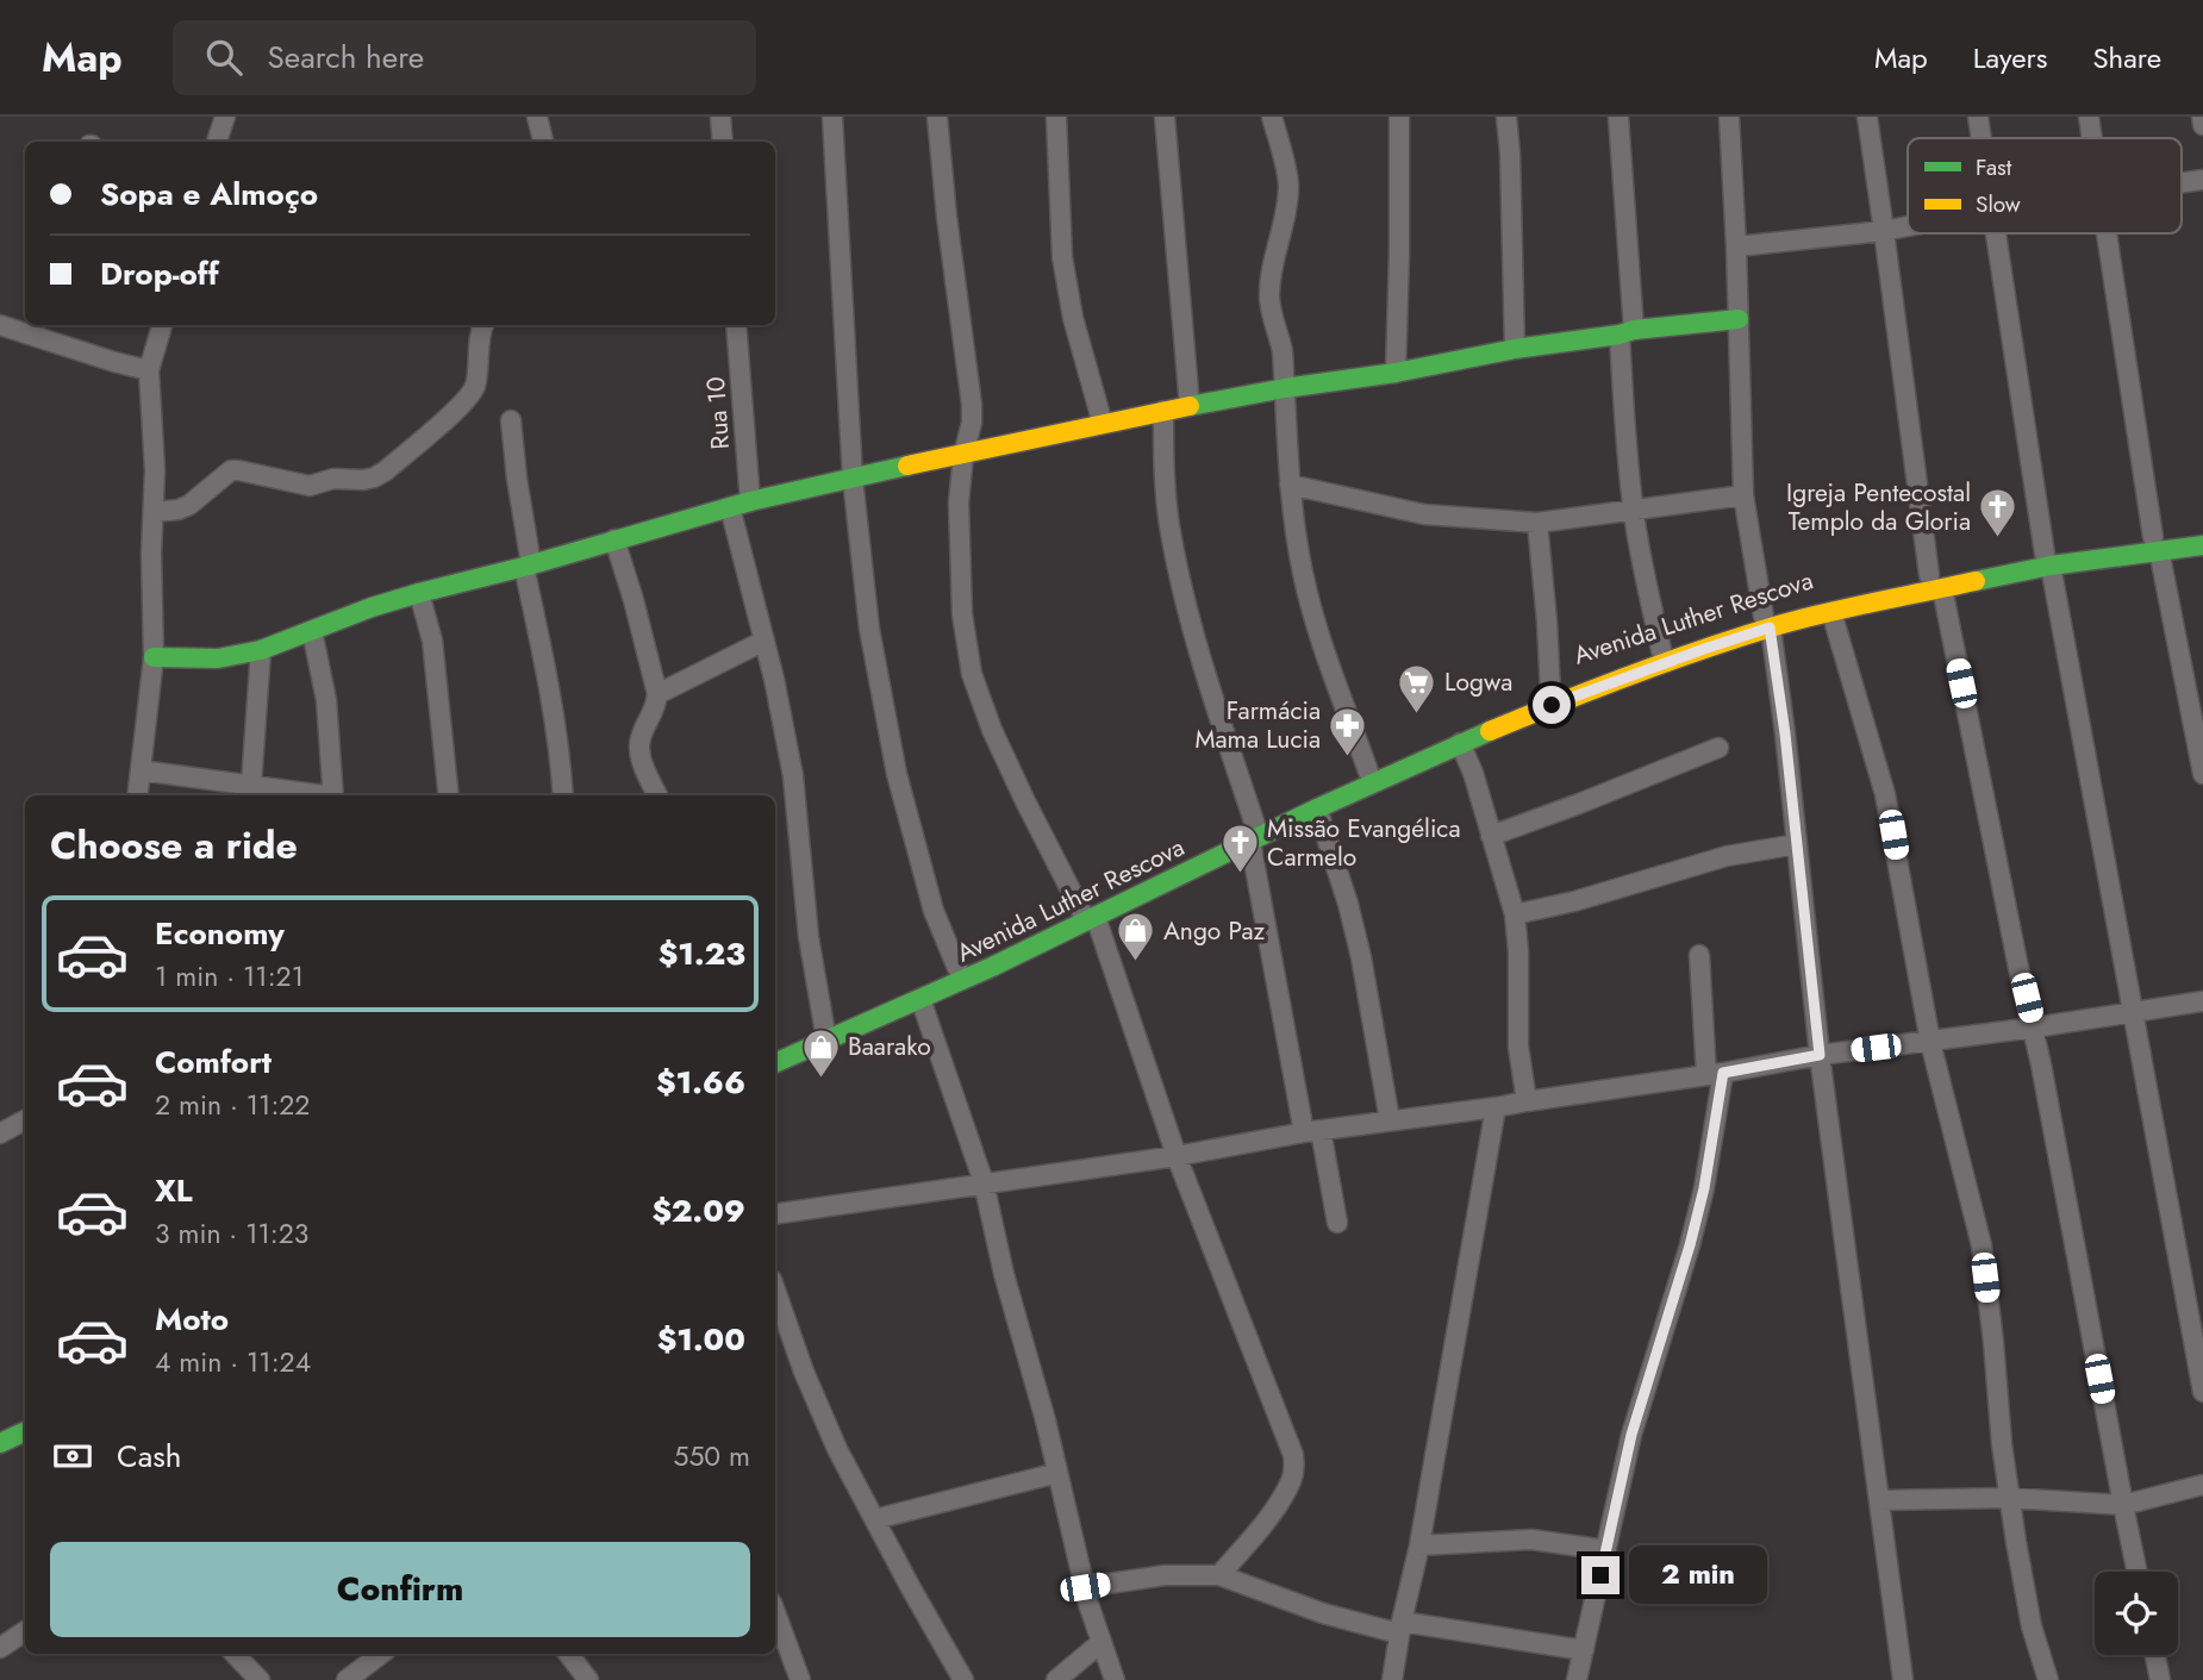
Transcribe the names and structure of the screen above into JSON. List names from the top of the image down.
{
  "streets": {
    "main road": ["Avenida Luther Rescova"],
    "street": ["Rua 10"]
  },
  "places": {
    "church": ["Igreja Pentecostal Templo da Gloria", "Missão Evangélica Carmelo"],
    "supermarket": ["Logwa"],
    "pharmacy": ["Farmácia Mama Lucia"],
    "shop": ["Ango Paz", "Baarako"]
  },
  "legend": ["Fast", "Slow"],
  "page": {
    "header": "Map",
    "search": "Search here",
    "nav": ["Map", "Layers", "Share"],
    "banner": ["Sopa e Almoço", "Drop-off"],
    "heading": "Choose a ride",
    "list": [
      {
        "name": "Economy",
        "note": "1 min · 11:21",
        "value": "$1.23"
      },
      {
        "name": "Comfort",
        "note": "2 min · 11:22",
        "value": "$1.66"
      },
      {
        "name": "XL",
        "note": "3 min · 11:23",
        "value": "$2.09"
      },
      {
        "name": "Moto",
        "note": "4 min · 11:24",
        "value": "$1.00"
      }
    ],
    "pay": ["Cash", "550 m"],
    "buttons": "Confirm",
    "bubble": "2 min"
  }
}
